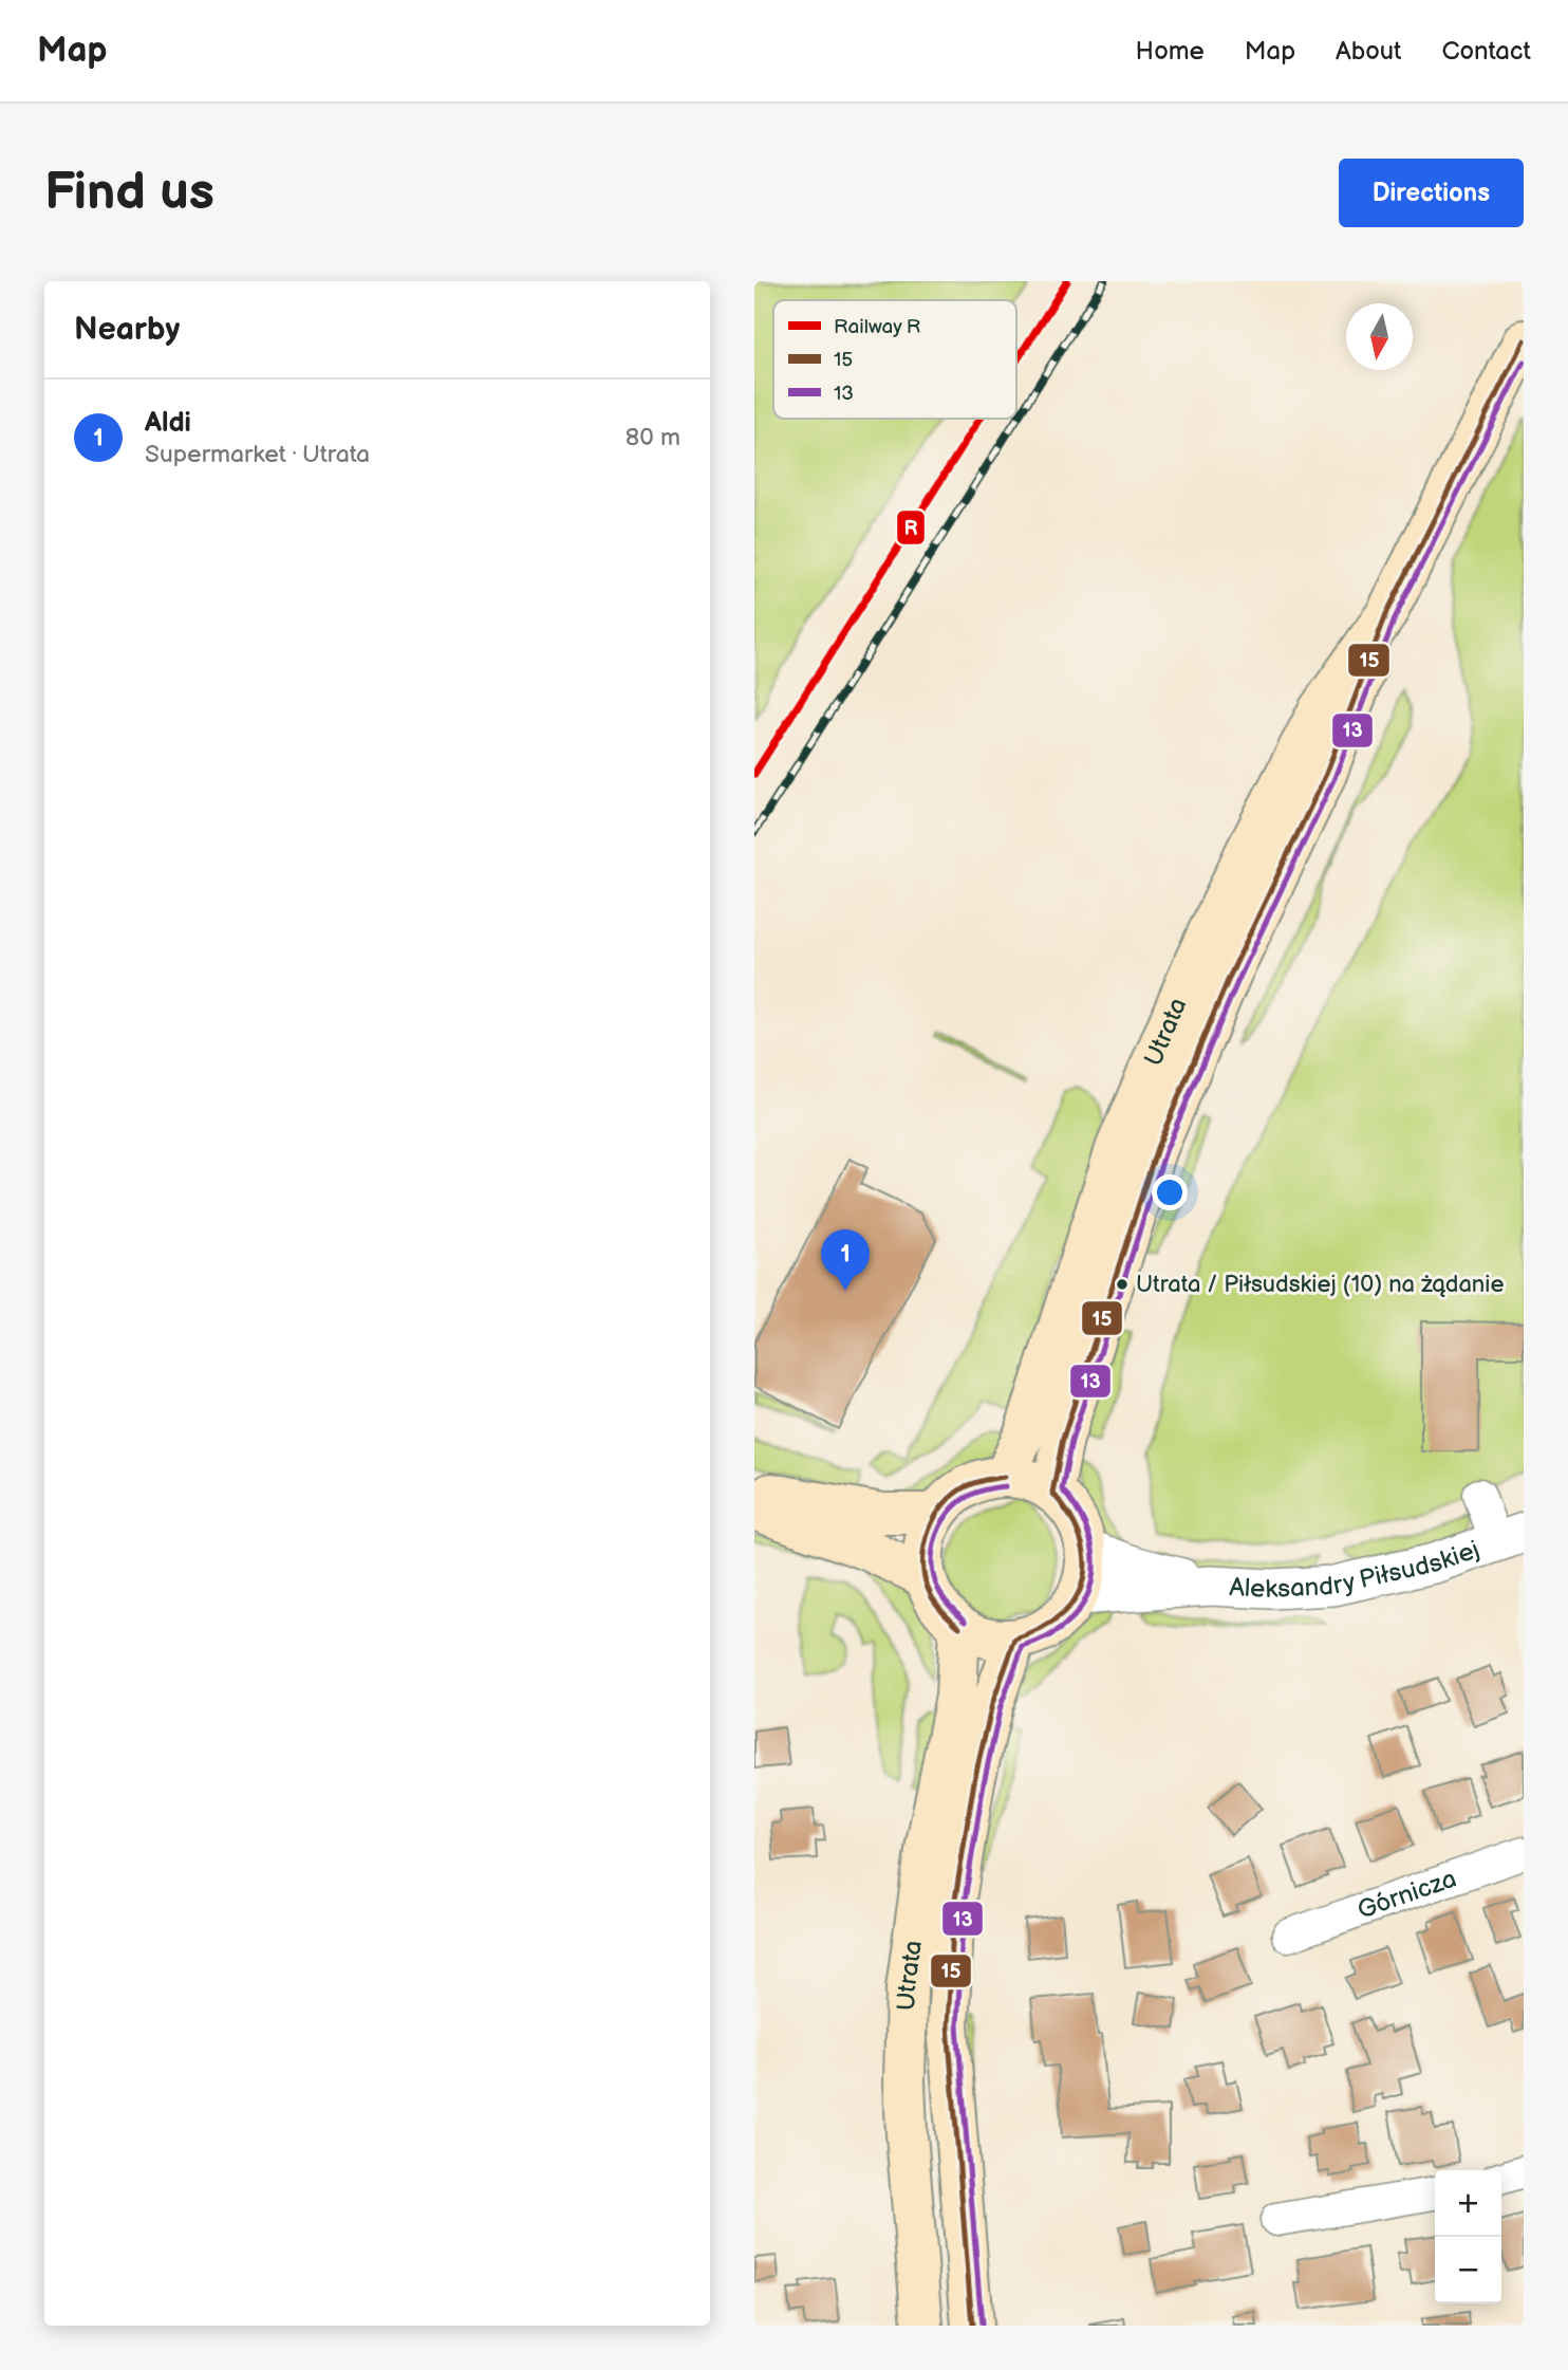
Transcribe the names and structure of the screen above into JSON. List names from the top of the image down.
{
  "streets": {
    "main road": ["Utrata"],
    "street": ["Aleksandry Piłsudskiej", "Górnicza"]
  },
  "crossings": [
    ["Utrata", "Aleksandry Piłsudskiej"]
  ],
  "places": ["Utrata / Piłsudskiej (10) na żądanie"],
  "lines": ["rail line R", "transit line 15", "transit line 13"],
  "legend": ["Railway R", "15", "13"],
  "north": "bottom",
  "page": {
    "header": "Map",
    "nav": [
      "Home",
      "Map",
      "About",
      "Contact"
    ],
    "buttons": "Directions",
    "title": "Find us",
    "heading": "Nearby",
    "list": [
      {
        "mark": "1",
        "name": "Aldi",
        "note": "Supermarket · Utrata",
        "value": "80 m"
      }
    ],
    "pins": "1",
    "map_buttons": ["+", "−"]
  }
}
